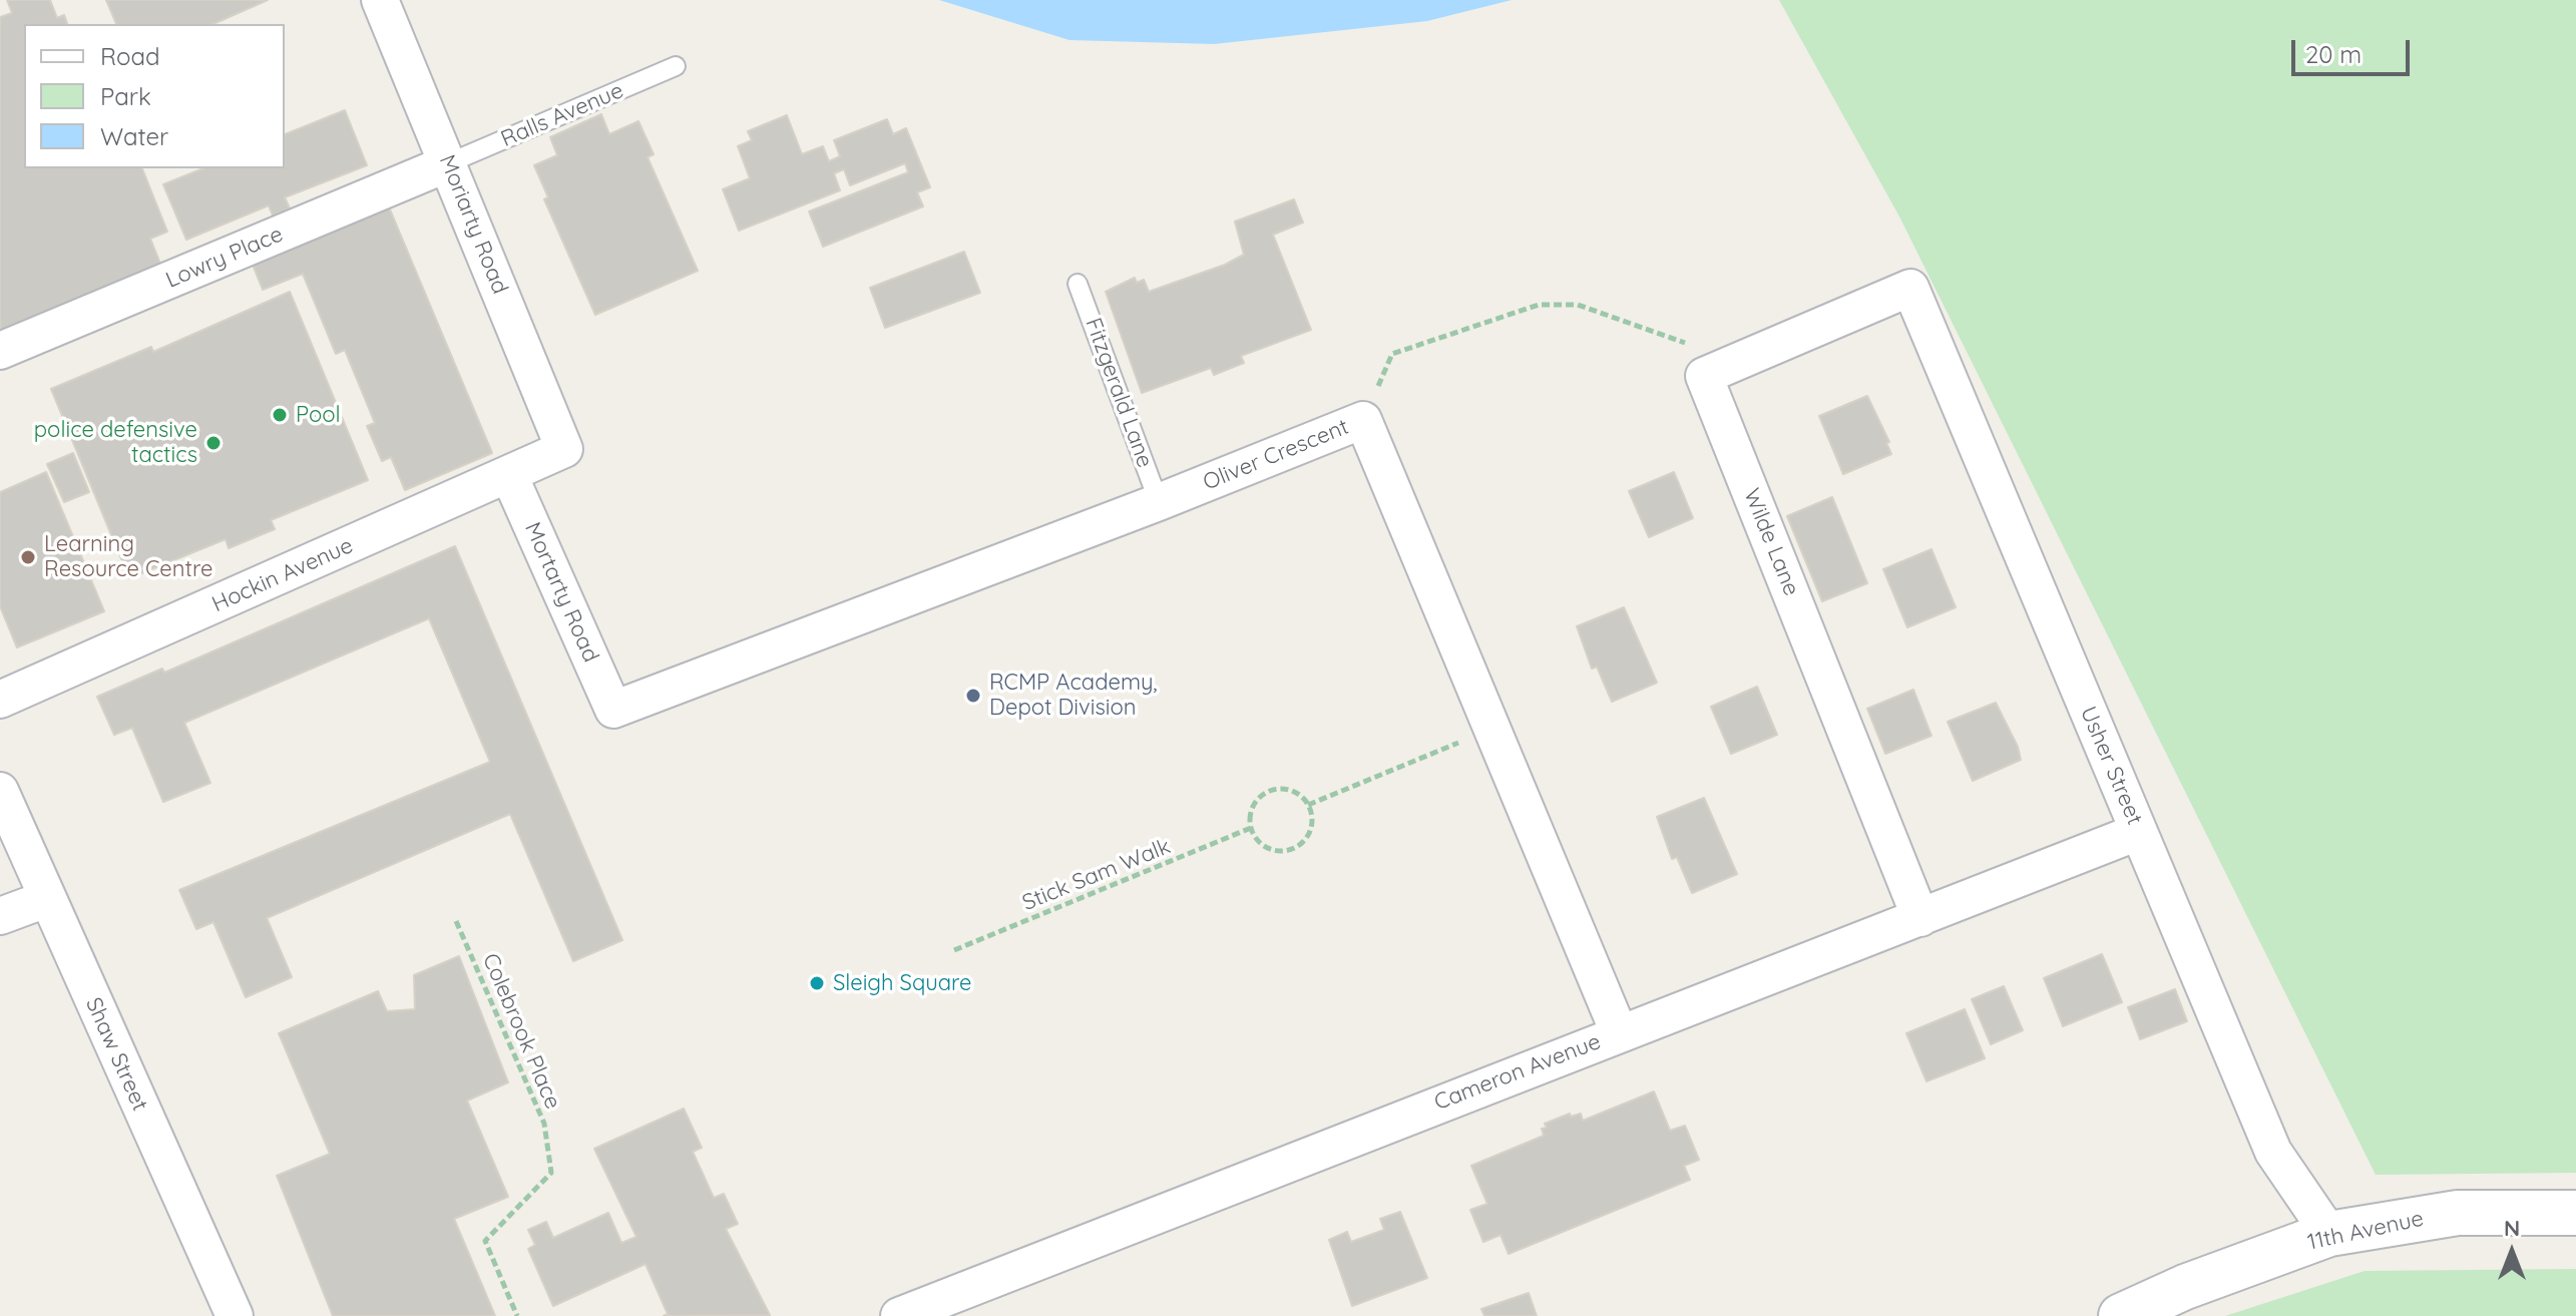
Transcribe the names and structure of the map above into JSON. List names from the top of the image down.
{
  "streets": {
    "street": [
      "Moriarty Road",
      "Lowry Place",
      "Oliver Crescent",
      "Wilde Lane",
      "Hockin Avenue",
      "Mortarty Road",
      "Usher Street",
      "Shaw Street",
      "Cameron Avenue",
      "11th Avenue"
    ],
    "lane": ["Ralls Avenue", "Fitzgerald Lane"],
    "path": ["Stick Sam Walk", "Colebrook Place"]
  },
  "crossings": [
    ["Ralls Avenue", "Moriarty Road"],
    ["Ralls Avenue", "Lowry Place"],
    ["Moriarty Road", "Lowry Place"],
    ["Moriarty Road", "Hockin Avenue"],
    ["Fitzgerald Lane", "Oliver Crescent"],
    ["Oliver Crescent", "Mortarty Road"],
    ["Oliver Crescent", "Cameron Avenue"],
    ["Wilde Lane", "Usher Street"],
    ["Wilde Lane", "Cameron Avenue"],
    ["Hockin Avenue", "Mortarty Road"],
    ["Usher Street", "Cameron Avenue"],
    ["Usher Street", "11th Avenue"]
  ],
  "places": [
    "Pool",
    "police defensive tactics",
    "Learning Resource Centre",
    "RCMP Academy, Depot Division",
    "Sleigh Square"
  ],
  "legend": ["Road", "Park", "Water"],
  "scale_bar": "20 m",
  "north": "top"
}
